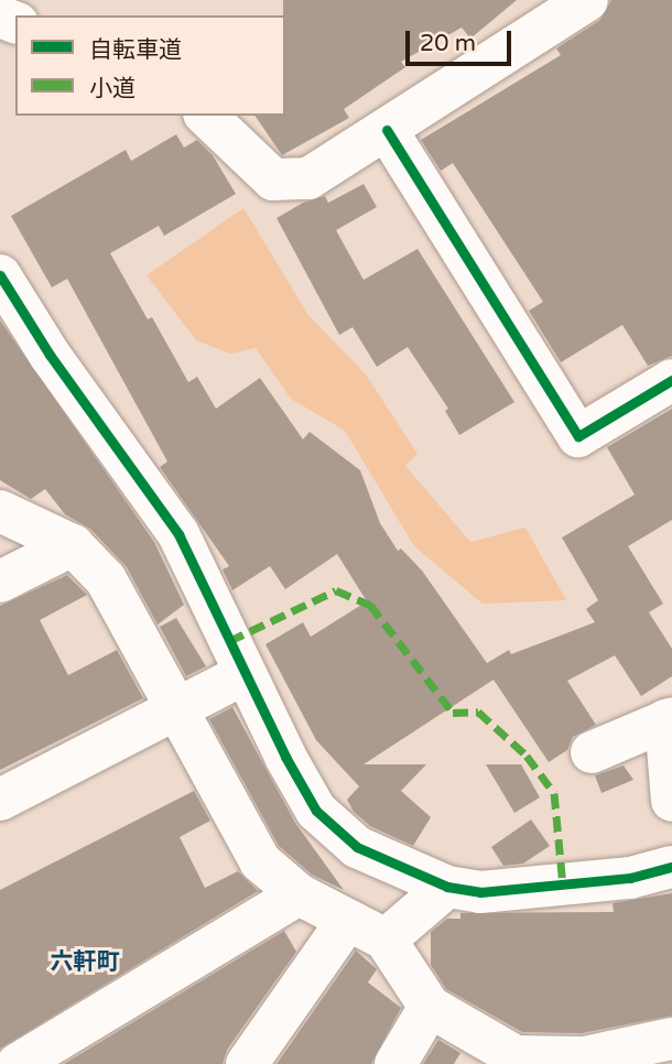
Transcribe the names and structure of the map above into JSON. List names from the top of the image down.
{
  "districts": ["六軒町"],
  "legend": ["自転車道", "小道"],
  "scale_bar": "20 m"
}
